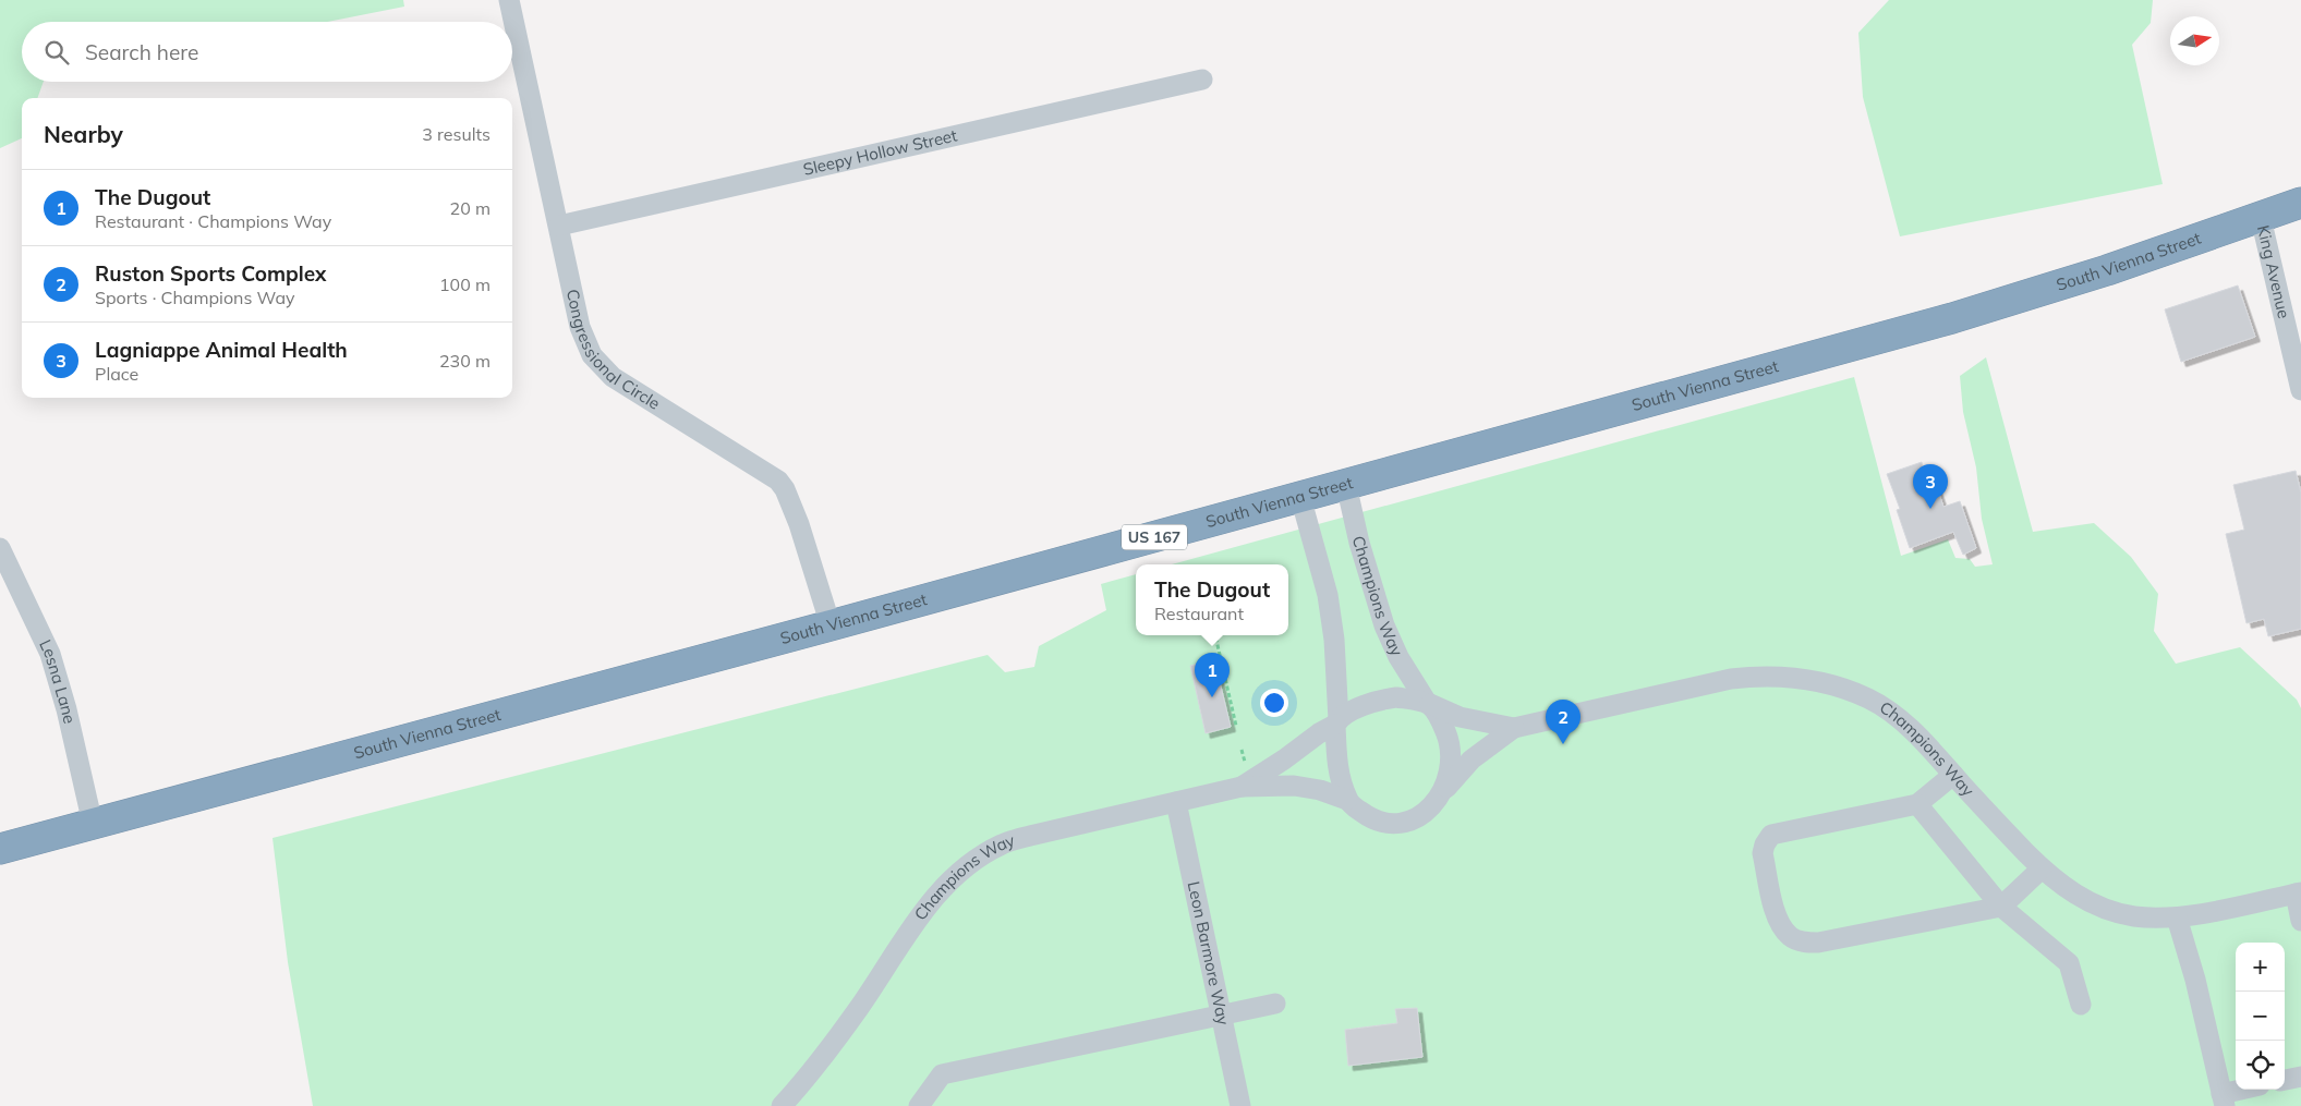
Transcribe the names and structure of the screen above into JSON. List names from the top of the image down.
{
  "streets": {
    "highway": ["South Vienna Street", "US 167"],
    "street": [
      "Sleepy Hollow Street",
      "King Avenue",
      "Congressional Circle",
      "Champions Way",
      "Lesna Lane",
      "Leon Barmore Way"
    ]
  },
  "crossings": [
    ["Sleepy Hollow Street", "Congressional Circle"],
    ["South Vienna Street", "King Avenue"],
    ["South Vienna Street", "Congressional Circle"],
    ["South Vienna Street", "Champions Way"],
    ["South Vienna Street", "Lesna Lane"],
    ["Champions Way", "Leon Barmore Way"]
  ],
  "north": "right",
  "page": {
    "search": "Search here",
    "heading": ["Nearby", "3 results"],
    "list": [
      {
        "mark": "1",
        "name": "The Dugout",
        "note": "Restaurant · Champions Way",
        "value": "20 m"
      },
      {
        "mark": "2",
        "name": "Ruston Sports Complex",
        "note": "Sports · Champions Way",
        "value": "100 m"
      },
      {
        "mark": "3",
        "name": "Lagniappe Animal Health",
        "note": "Place",
        "value": "230 m"
      }
    ],
    "pins": ["3", "1", "2"],
    "popup": ["The Dugout", "Restaurant"],
    "map_buttons": ["+", "−"]
  }
}
